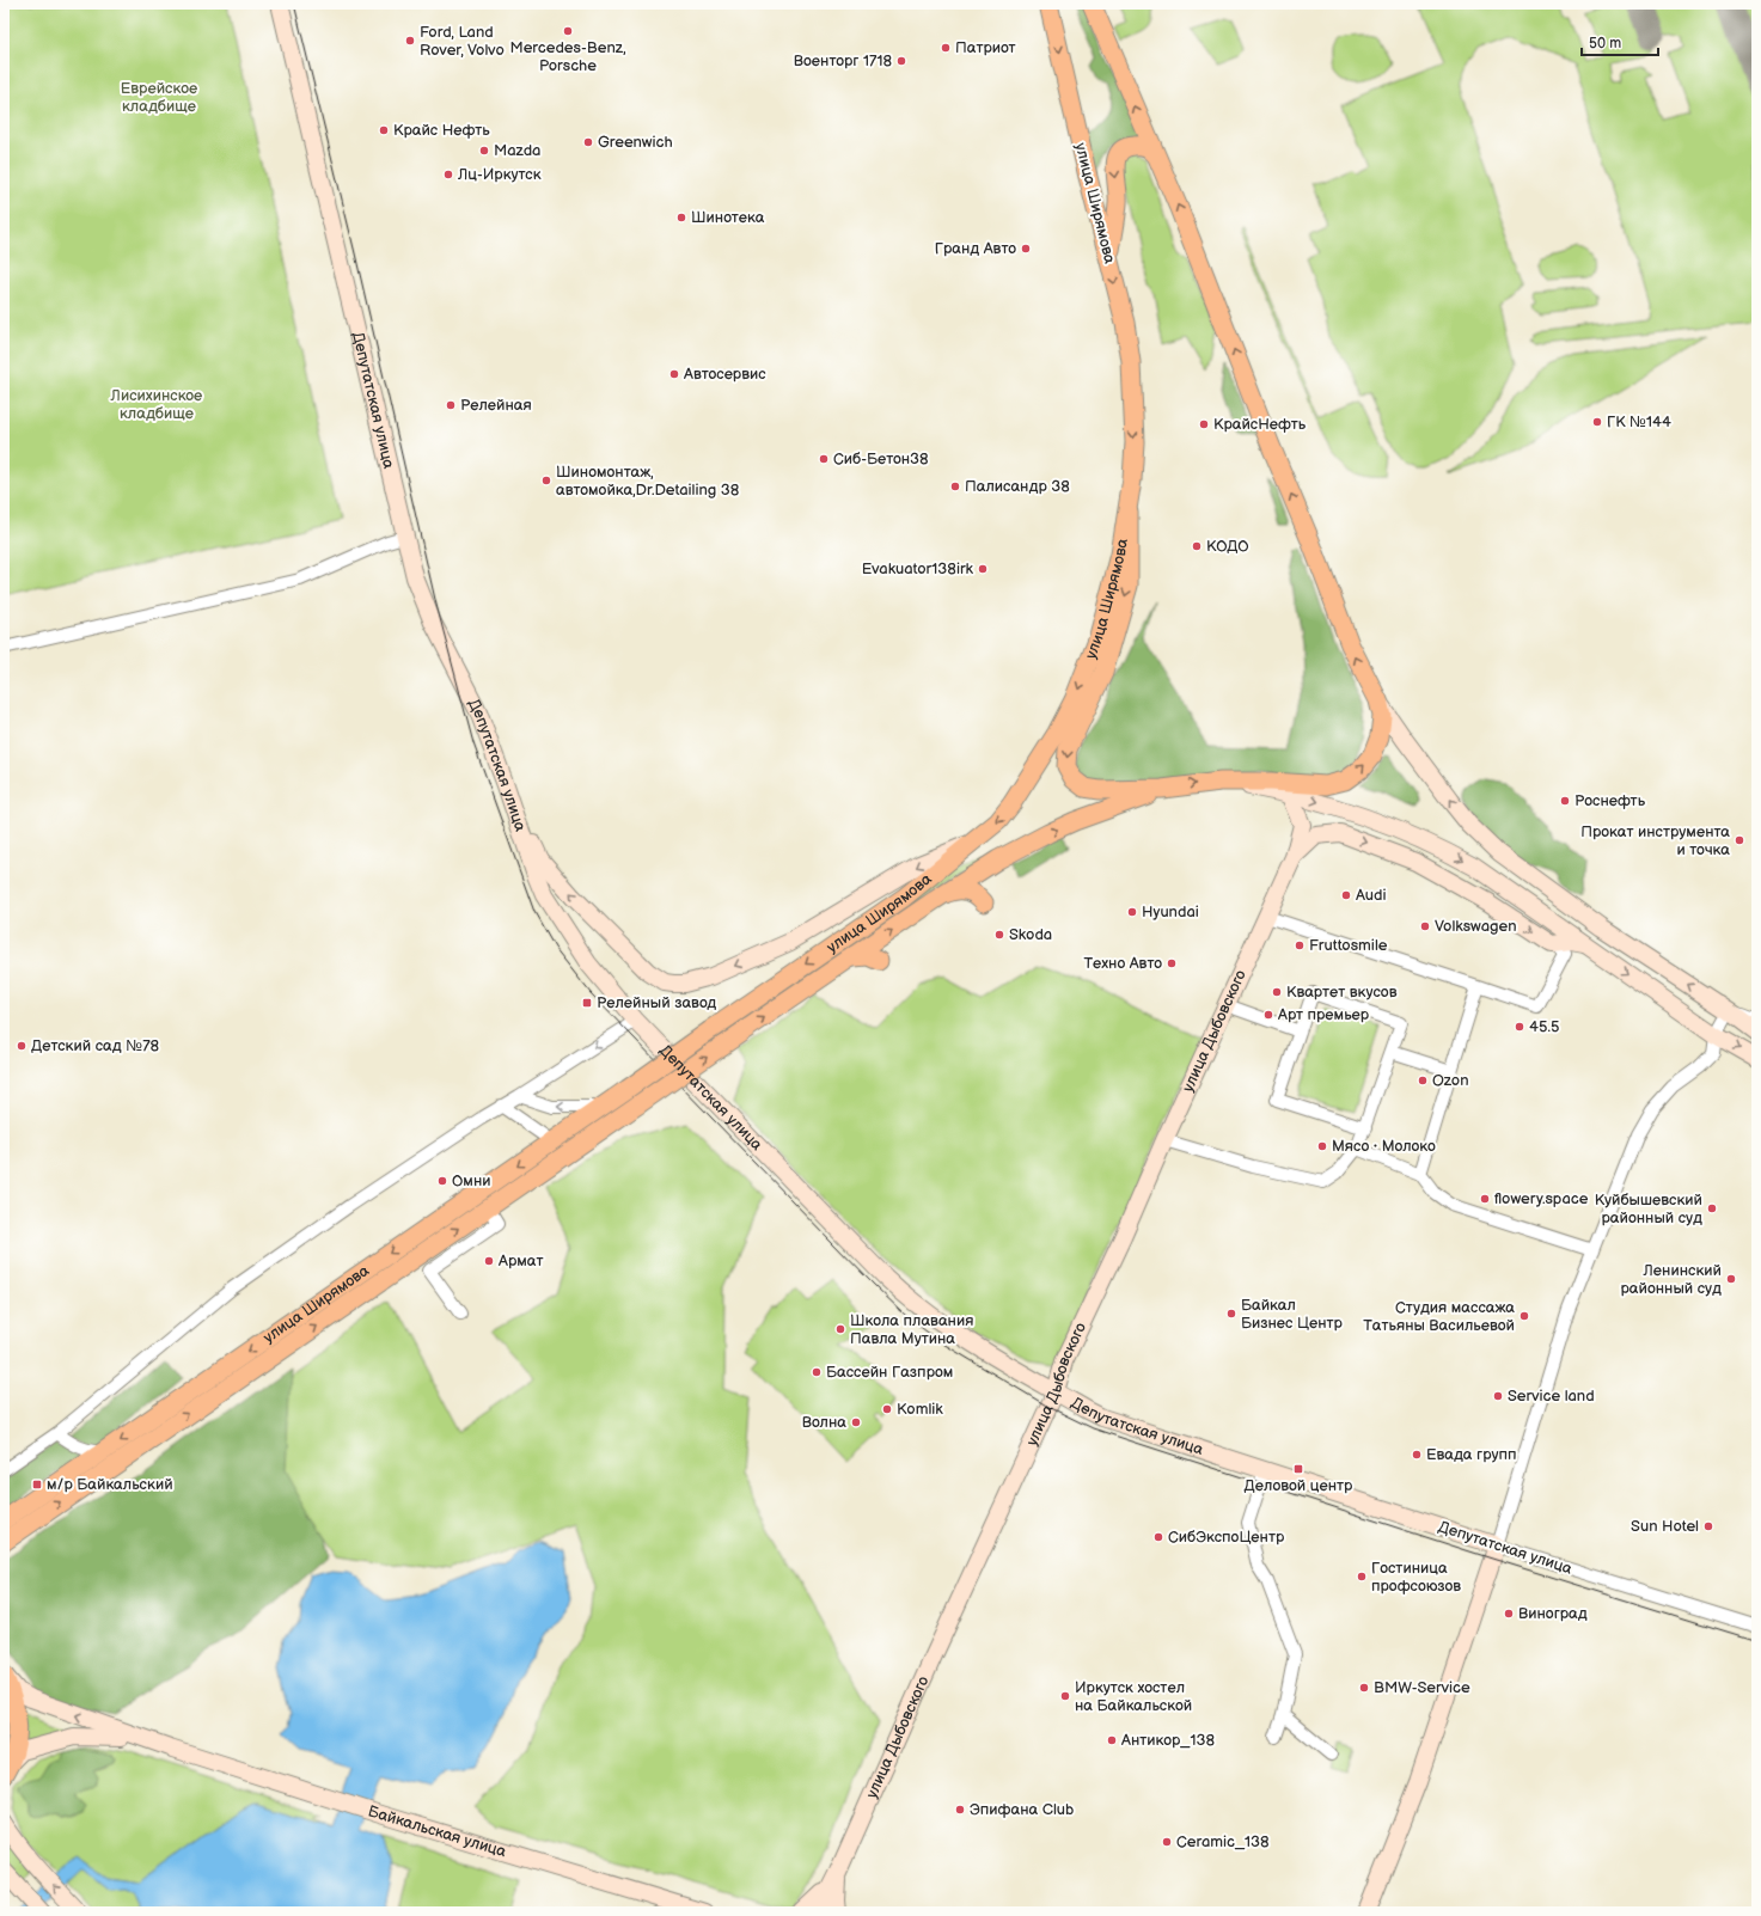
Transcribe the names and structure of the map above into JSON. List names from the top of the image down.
{
  "streets": {
    "main road": [
      "улица Ширямова",
      "Депутатская улица",
      "улица Дыбовского",
      "Байкальская улица"
    ]
  },
  "crossings": [
    ["Депутатская улица", "улица Дыбовского"]
  ],
  "parks": ["Еврейское кладбище", "Лисихинское кладбище"],
  "places": {
    "other": [
      "Mercedes-Benz, Porsche",
      "Ford, Land Rover, Volvo",
      "Патриот",
      "Военторг 1718",
      "Крайс Нефть",
      "Greenwich",
      "Mazda",
      "Лц-Иркутск",
      "Шинотека",
      "Гранд Авто",
      "Автосервис",
      "Релейная",
      "ГК №144",
      "КрайсНефть",
      "Сиб-Бетон38",
      "Шиномонтаж, автомойка,Dr.Detailing 38",
      "Палисандр 38",
      "КОДО",
      "Evakuator138irk",
      "Роснефть",
      "Прокат инструмента и точка",
      "Audi",
      "Hyundai",
      "Volkswagen",
      "Skoda",
      "Fruttosmile",
      "Техно Авто",
      "Квартет вкусов",
      "Арт премьер",
      "45.5",
      "Детский сад №78",
      "Ozon",
      "Мясо • Молоко",
      "Омни",
      "flowery.space",
      "Куйбышевский районный суд",
      "Армат",
      "Ленинский районный суд",
      "Байкал Бизнес Центр",
      "Студия массажа Татьяны Васильевой",
      "Школа плавания Павла Мутина",
      "Бассейн Газпром",
      "Service land",
      "Komlik",
      "Волна",
      "Евада групп",
      "Sun Hotel",
      "СибЭкспоЦентр",
      "Гостиница профсоюзов",
      "Виноград",
      "BMW-Service",
      "Иркутск хостел на Байкальской",
      "Антикор_138",
      "Эпифана Club",
      "Сeramic_138"
    ],
    "transit": ["Релейный завод", "Деловой центр", "м/р Байкальский"]
  },
  "scale_bar": "50 m"
}
